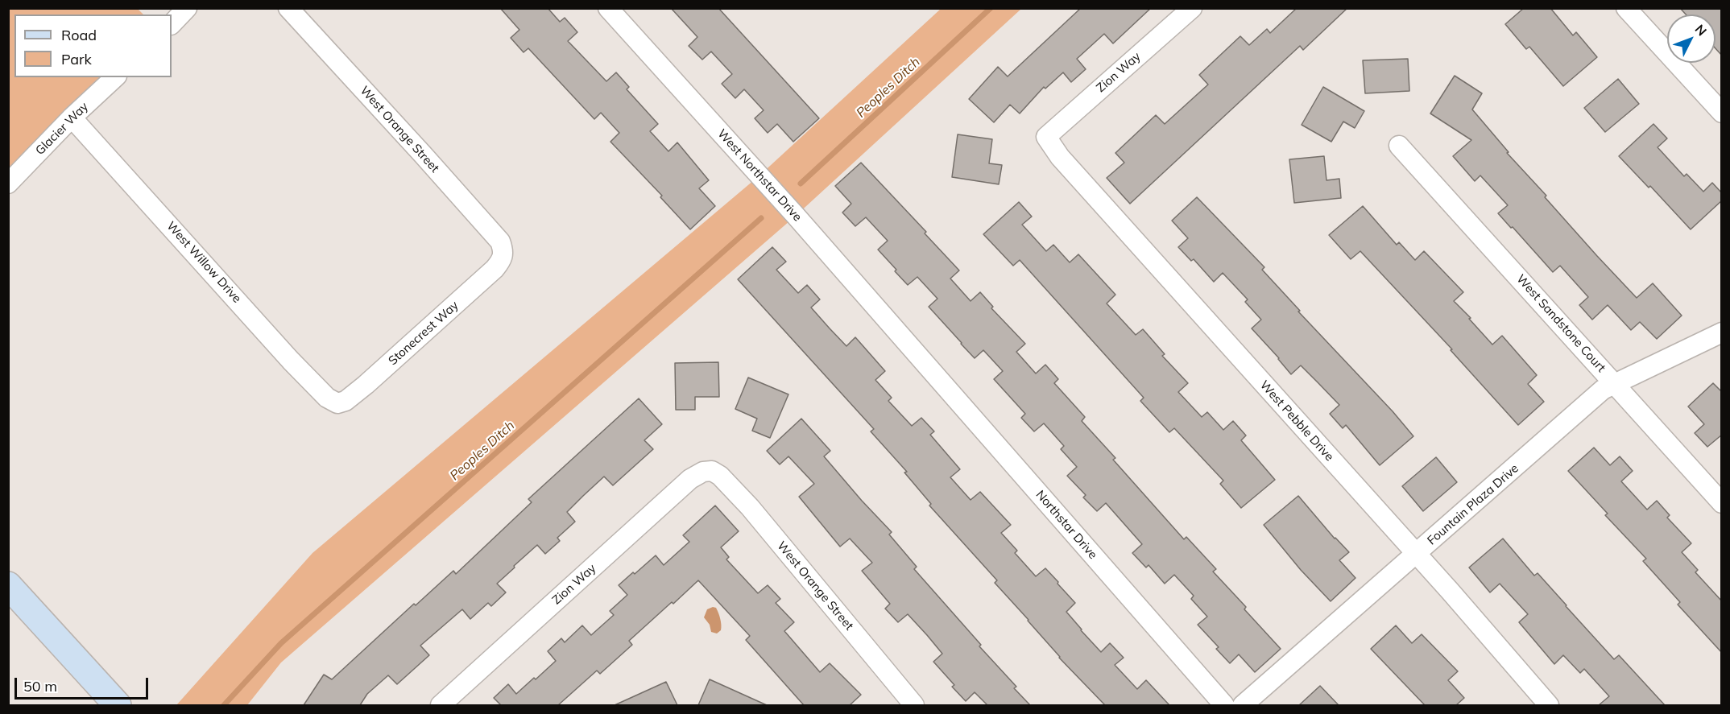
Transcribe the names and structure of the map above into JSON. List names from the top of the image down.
{
  "streets": {
    "street": [
      "Zion Way",
      "Glacier Way",
      "West Orange Street",
      "West Northstar Drive",
      "West Willow Drive",
      "West Sandstone Court",
      "Stonecrest Way",
      "West Pebble Drive",
      "Fountain Plaza Drive",
      "Northstar Drive"
    ]
  },
  "crossings": [
    ["Zion Way", "West Orange Street"],
    ["Zion Way", "West Pebble Drive"],
    ["Glacier Way", "West Willow Drive"],
    ["West Orange Street", "Stonecrest Way"],
    ["West Northstar Drive", "Northstar Drive"],
    ["West Willow Drive", "Stonecrest Way"],
    ["West Sandstone Court", "Fountain Plaza Drive"],
    ["West Pebble Drive", "Fountain Plaza Drive"]
  ],
  "water": ["Peoples Ditch"],
  "legend": ["Road", "Park"],
  "scale_bar": "50 m",
  "north": "top right"
}
